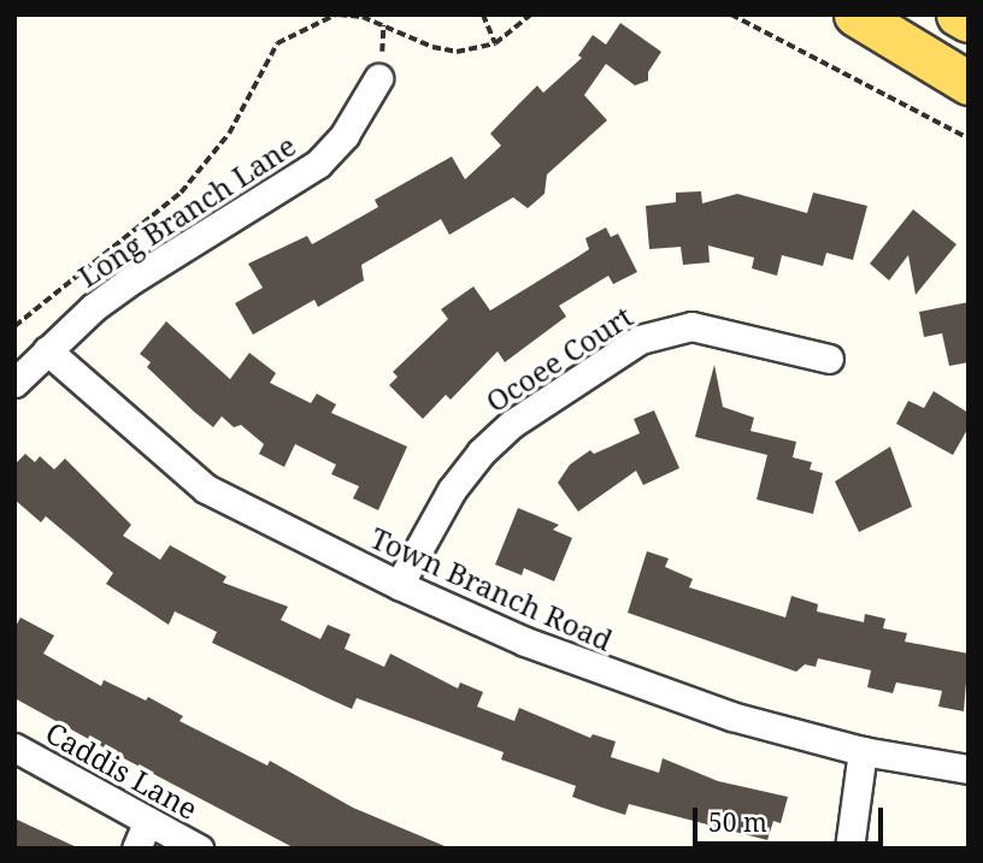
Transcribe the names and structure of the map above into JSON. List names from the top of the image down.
{
  "streets": {
    "street": [
      "Long Branch Lane",
      "Ocoee Court",
      "Town Branch Road",
      "Caddis Lane"
    ]
  },
  "crossings": [
    ["Long Branch Lane", "Town Branch Road"],
    ["Ocoee Court", "Town Branch Road"]
  ],
  "scale_bar": "50 m"
}
